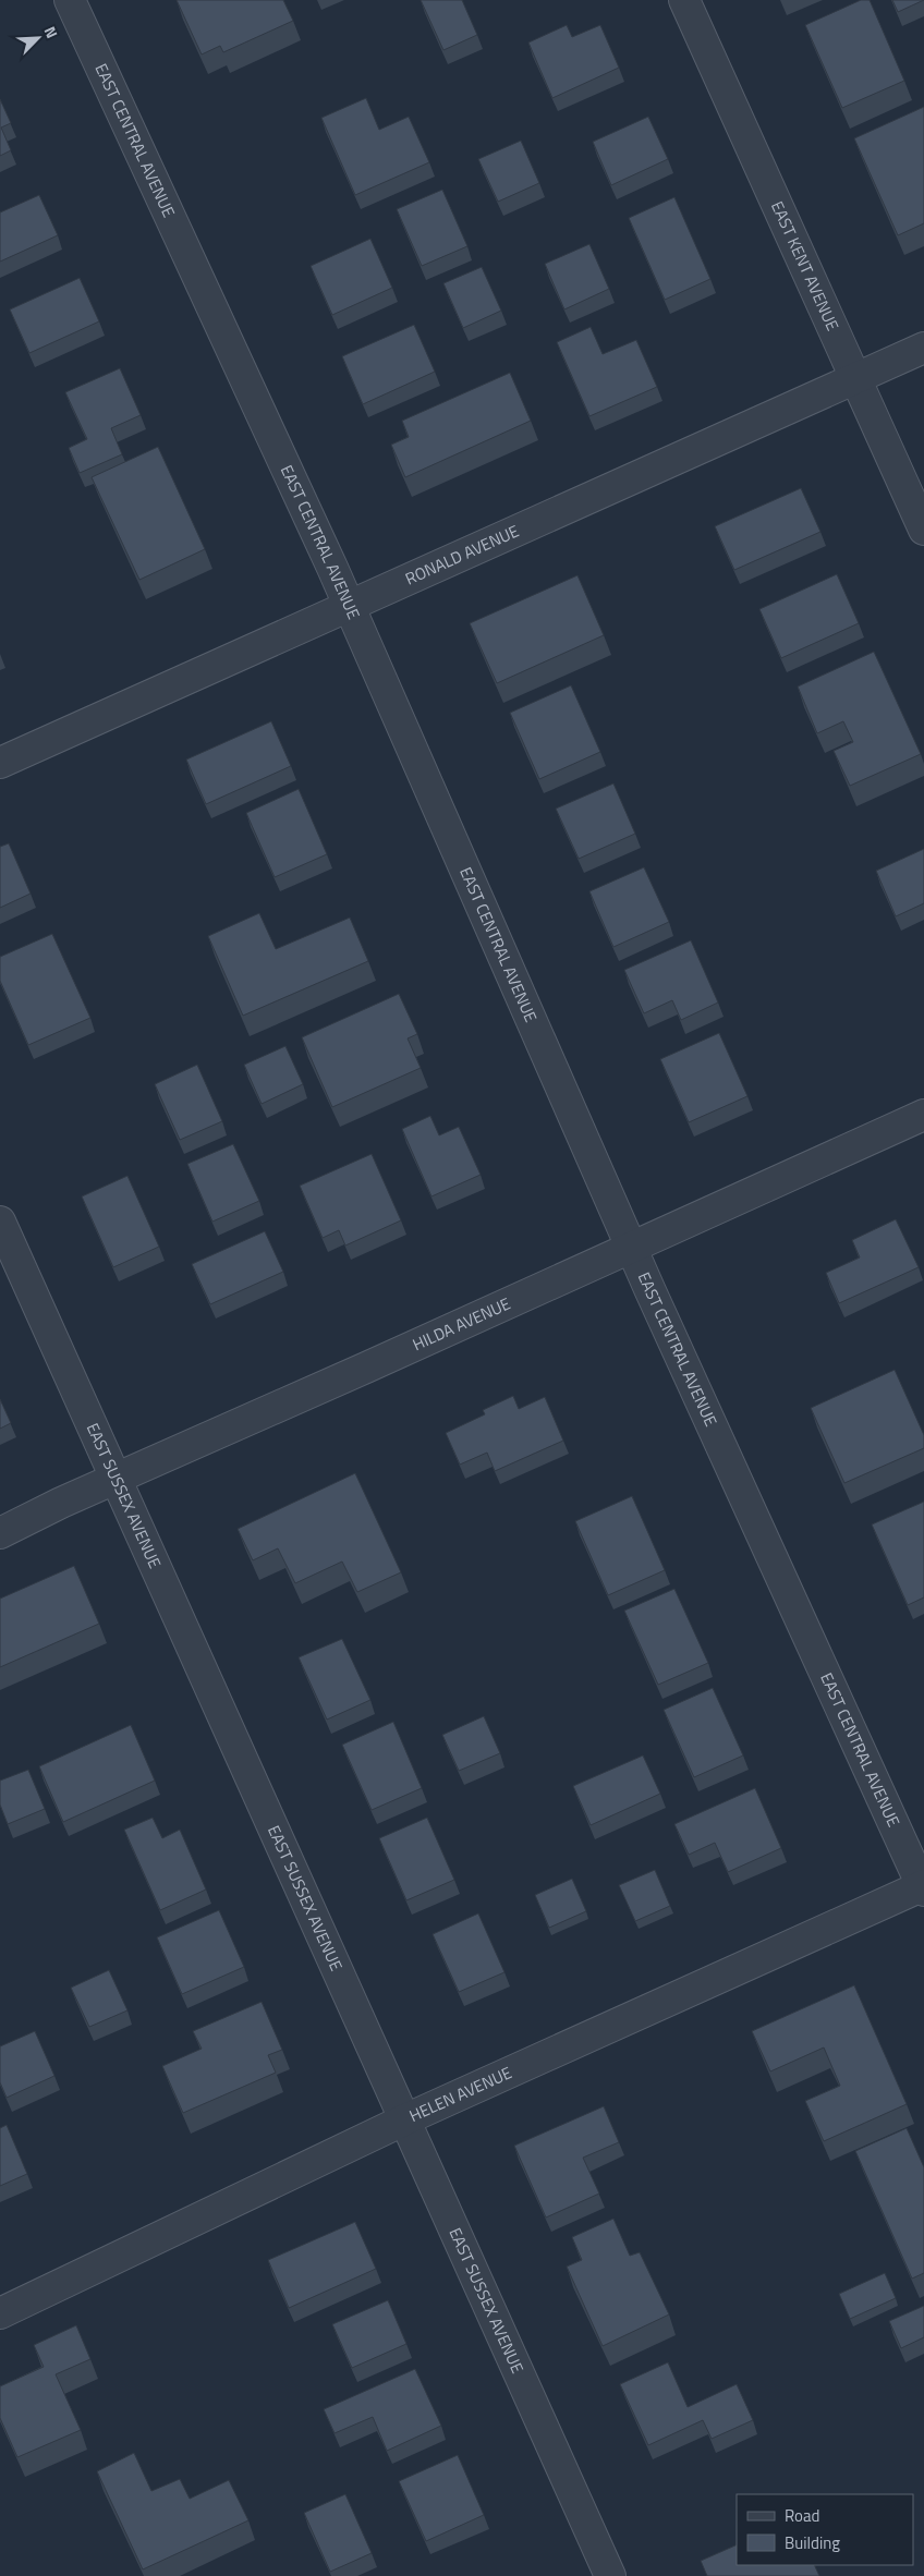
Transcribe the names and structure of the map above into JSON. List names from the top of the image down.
{
  "streets": {
    "street": [
      "EAST CENTRAL AVENUE",
      "EAST KENT AVENUE",
      "RONALD AVENUE",
      "HILDA AVENUE",
      "EAST SUSSEX AVENUE",
      "HELEN AVENUE"
    ]
  },
  "crossings": [
    ["EAST CENTRAL AVENUE", "RONALD AVENUE"],
    ["EAST CENTRAL AVENUE", "HILDA AVENUE"],
    ["EAST CENTRAL AVENUE", "HELEN AVENUE"],
    ["EAST KENT AVENUE", "RONALD AVENUE"],
    ["HILDA AVENUE", "EAST SUSSEX AVENUE"],
    ["EAST SUSSEX AVENUE", "HELEN AVENUE"]
  ],
  "legend": ["Road", "Building"],
  "north": "top right"
}
